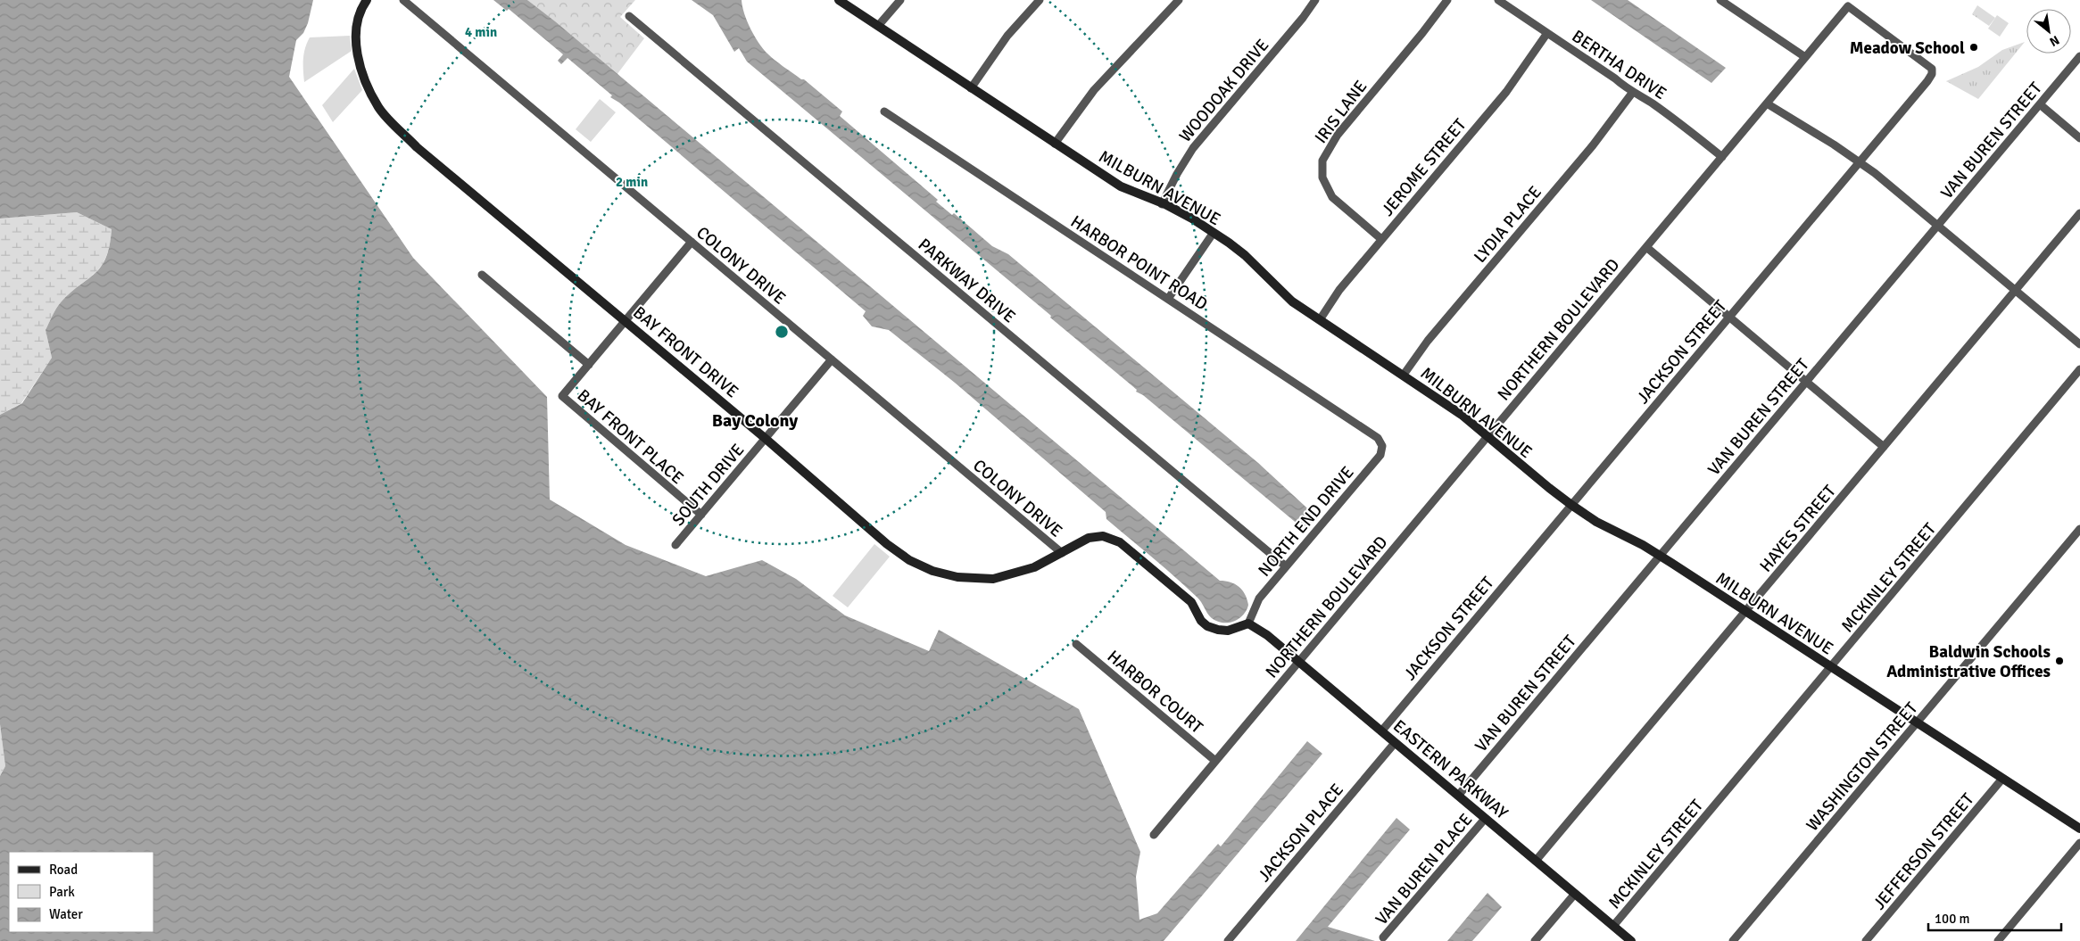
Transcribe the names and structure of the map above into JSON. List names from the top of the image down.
{
  "streets": {
    "street": [
      "BERTHA DRIVE",
      "WOODOAK DRIVE",
      "IRIS LANE",
      "VAN BUREN STREET",
      "JEROME STREET",
      "MILBURN AVENUE",
      "LYDIA PLACE",
      "HARBOR POINT ROAD",
      "COLONY DRIVE",
      "PARKWAY DRIVE",
      "NORTHERN BOULEVARD",
      "BAY FRONT DRIVE",
      "JACKSON STREET",
      "BAY FRONT PLACE",
      "SOUTH DRIVE",
      "NORTH END DRIVE",
      "HAYES STREET",
      "MCKINLEY STREET",
      "HARBOR COURT",
      "WASHINGTON STREET",
      "EASTERN PARKWAY",
      "JACKSON PLACE",
      "JEFFERSON STREET",
      "VAN BUREN PLACE"
    ]
  },
  "crossings": [
    ["BERTHA DRIVE", "JEROME STREET"],
    ["BERTHA DRIVE", "LYDIA PLACE"],
    ["BERTHA DRIVE", "NORTHERN BOULEVARD"],
    ["WOODOAK DRIVE", "MILBURN AVENUE"],
    ["IRIS LANE", "JEROME STREET"],
    ["VAN BUREN STREET", "MILBURN AVENUE"],
    ["VAN BUREN STREET", "EASTERN PARKWAY"],
    ["JEROME STREET", "MILBURN AVENUE"],
    ["MILBURN AVENUE", "LYDIA PLACE"],
    ["MILBURN AVENUE", "NORTHERN BOULEVARD"],
    ["MILBURN AVENUE", "JACKSON STREET"],
    ["MILBURN AVENUE", "HAYES STREET"],
    ["MILBURN AVENUE", "MCKINLEY STREET"],
    ["MILBURN AVENUE", "WASHINGTON STREET"],
    ["MILBURN AVENUE", "JEFFERSON STREET"],
    ["HARBOR POINT ROAD", "NORTH END DRIVE"],
    ["COLONY DRIVE", "BAY FRONT DRIVE"],
    ["COLONY DRIVE", "SOUTH DRIVE"],
    ["PARKWAY DRIVE", "NORTH END DRIVE"],
    ["NORTHERN BOULEVARD", "JACKSON STREET"],
    ["NORTHERN BOULEVARD", "HARBOR COURT"],
    ["NORTHERN BOULEVARD", "EASTERN PARKWAY"],
    ["BAY FRONT DRIVE", "SOUTH DRIVE"],
    ["BAY FRONT DRIVE", "NORTH END DRIVE"],
    ["BAY FRONT DRIVE", "EASTERN PARKWAY"],
    ["JACKSON STREET", "EASTERN PARKWAY"],
    ["BAY FRONT PLACE", "SOUTH DRIVE"],
    ["NORTH END DRIVE", "EASTERN PARKWAY"],
    ["HAYES STREET", "EASTERN PARKWAY"],
    ["MCKINLEY STREET", "EASTERN PARKWAY"],
    ["EASTERN PARKWAY", "JACKSON PLACE"],
    ["EASTERN PARKWAY", "VAN BUREN PLACE"]
  ],
  "districts": ["Bay Colony"],
  "places": ["Meadow School", "Baldwin Schools Administrative Offices"],
  "legend": ["Road", "Park", "Water"],
  "scale_bar": "100 m",
  "north": "bottom right",
  "rings": ["4 min", "2 min"]
}
